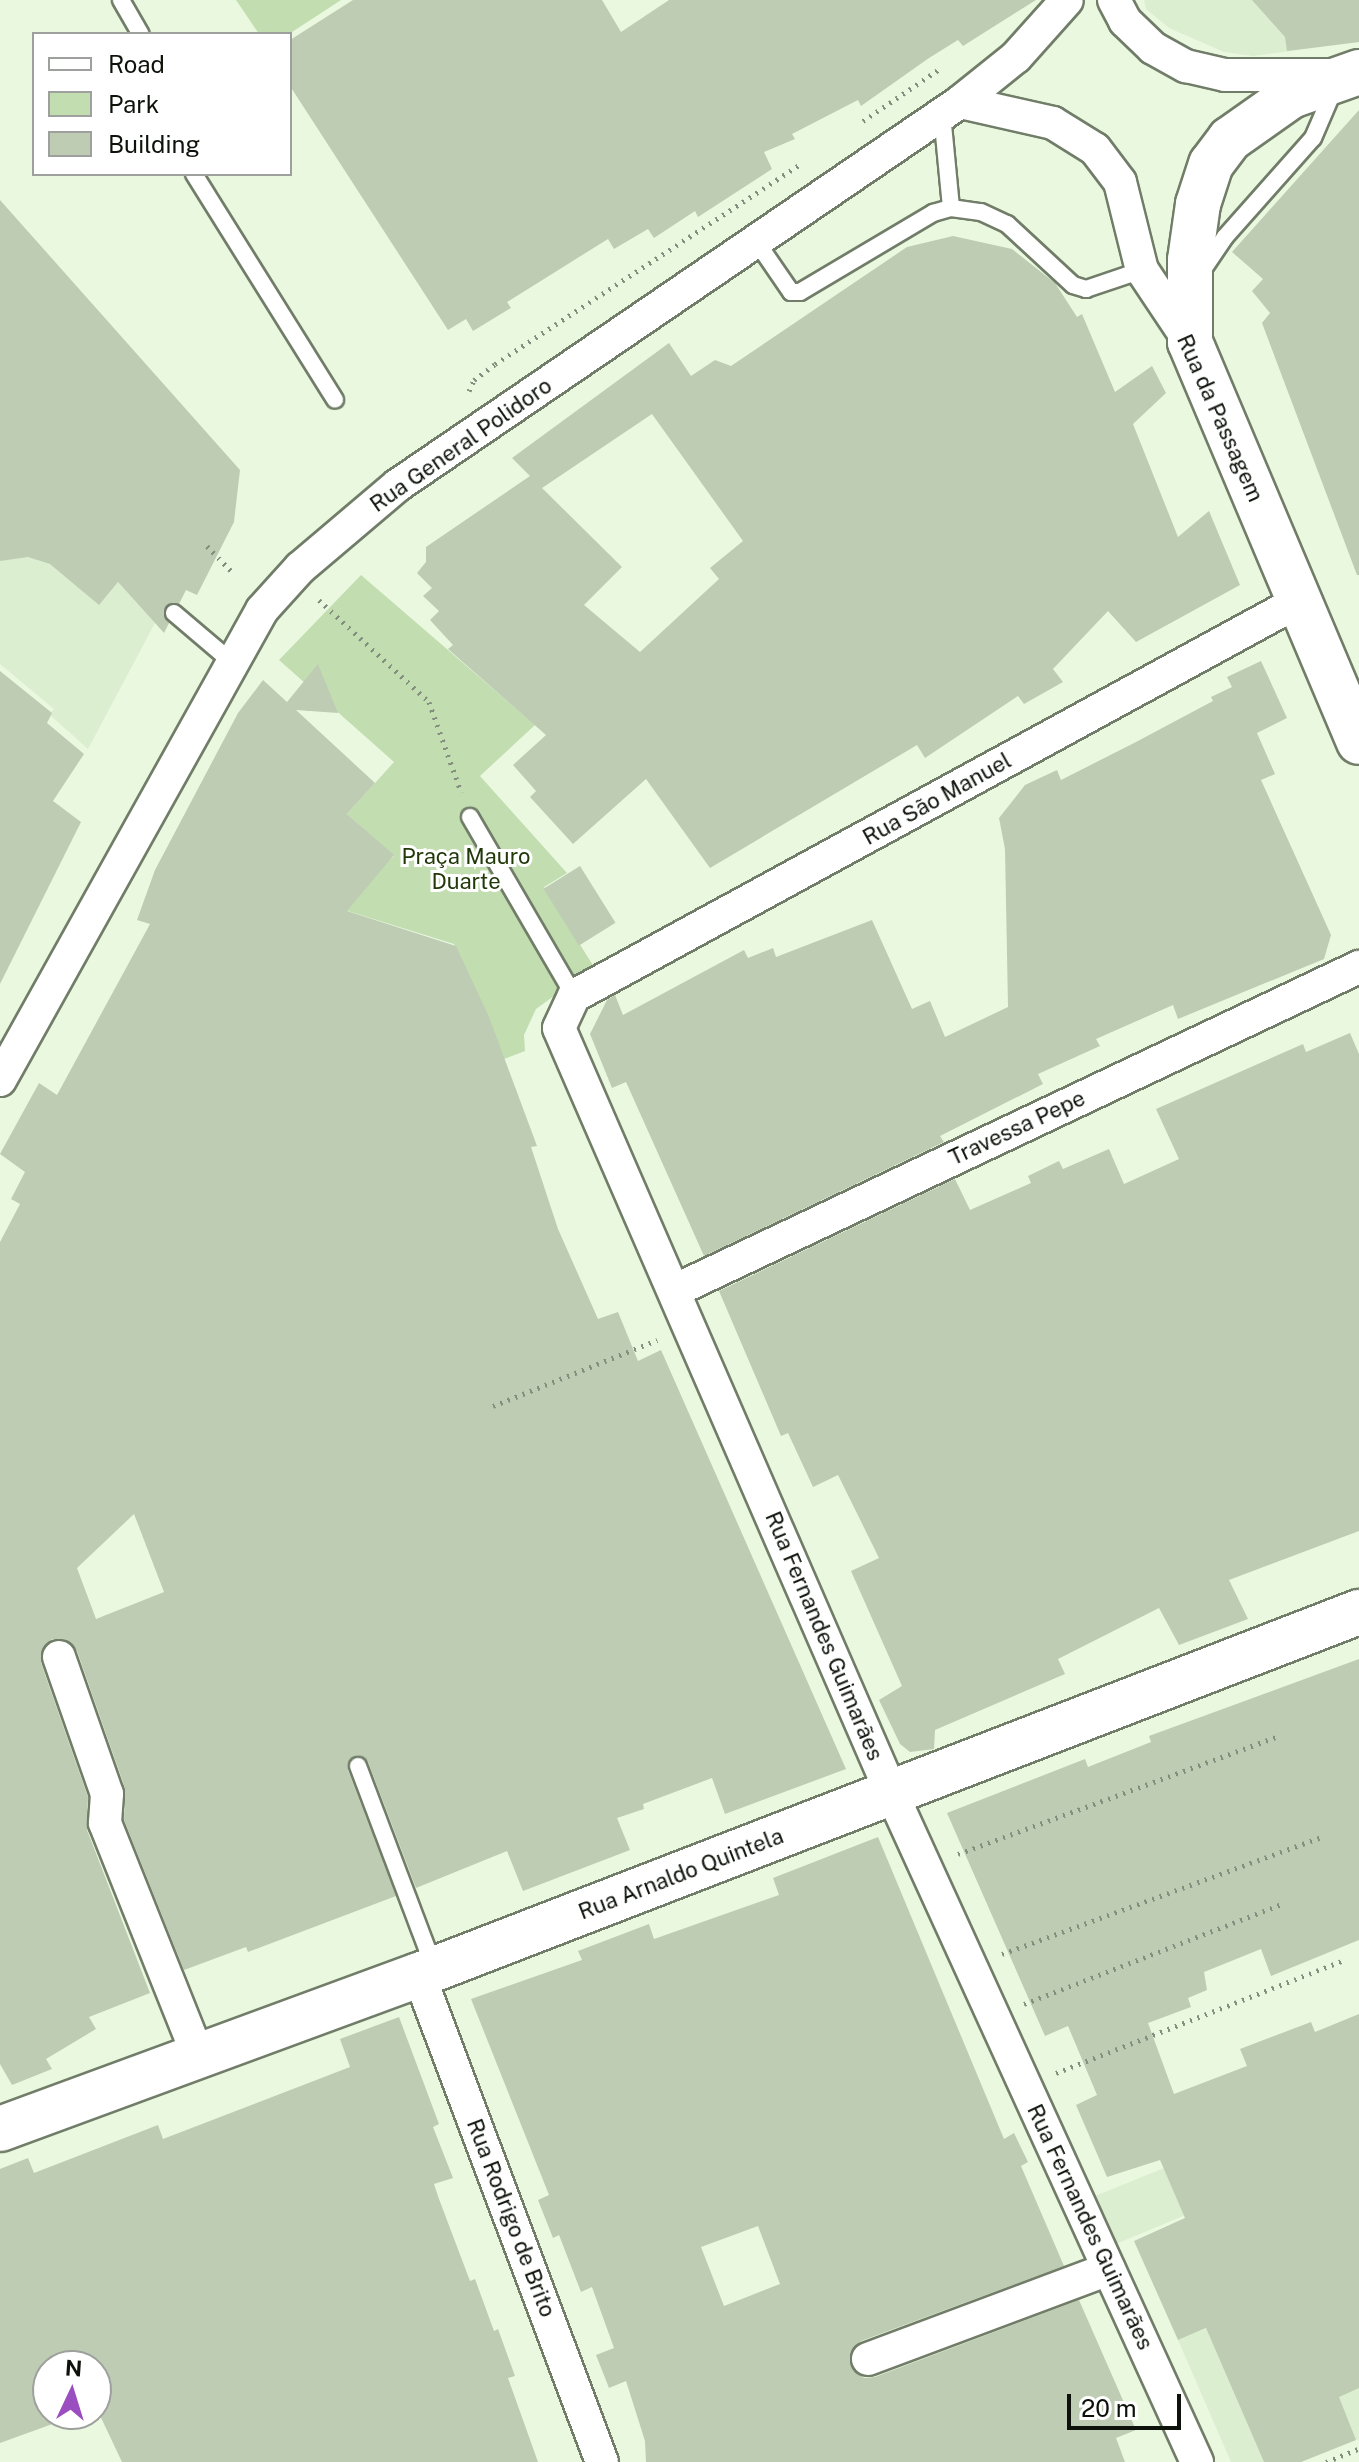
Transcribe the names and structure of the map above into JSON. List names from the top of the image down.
{
  "streets": {
    "main road": ["Rua da Passagem", "Rua Arnaldo Quintela"],
    "street": [
      "Rua General Polidoro",
      "Rua São Manuel",
      "Travessa Pepe",
      "Rua Fernandes Guimarães",
      "Rua Rodrigo de Brito"
    ]
  },
  "crossings": [
    ["Rua da Passagem", "Rua General Polidoro"],
    ["Rua da Passagem", "Rua São Manuel"],
    ["Rua São Manuel", "Rua Fernandes Guimarães"],
    ["Travessa Pepe", "Rua Fernandes Guimarães"],
    ["Rua Fernandes Guimarães", "Rua Arnaldo Quintela"],
    ["Rua Arnaldo Quintela", "Rua Rodrigo de Brito"]
  ],
  "parks": ["Praça Mauro Duarte"],
  "legend": ["Road", "Park", "Building"],
  "scale_bar": "20 m",
  "north": "top"
}
